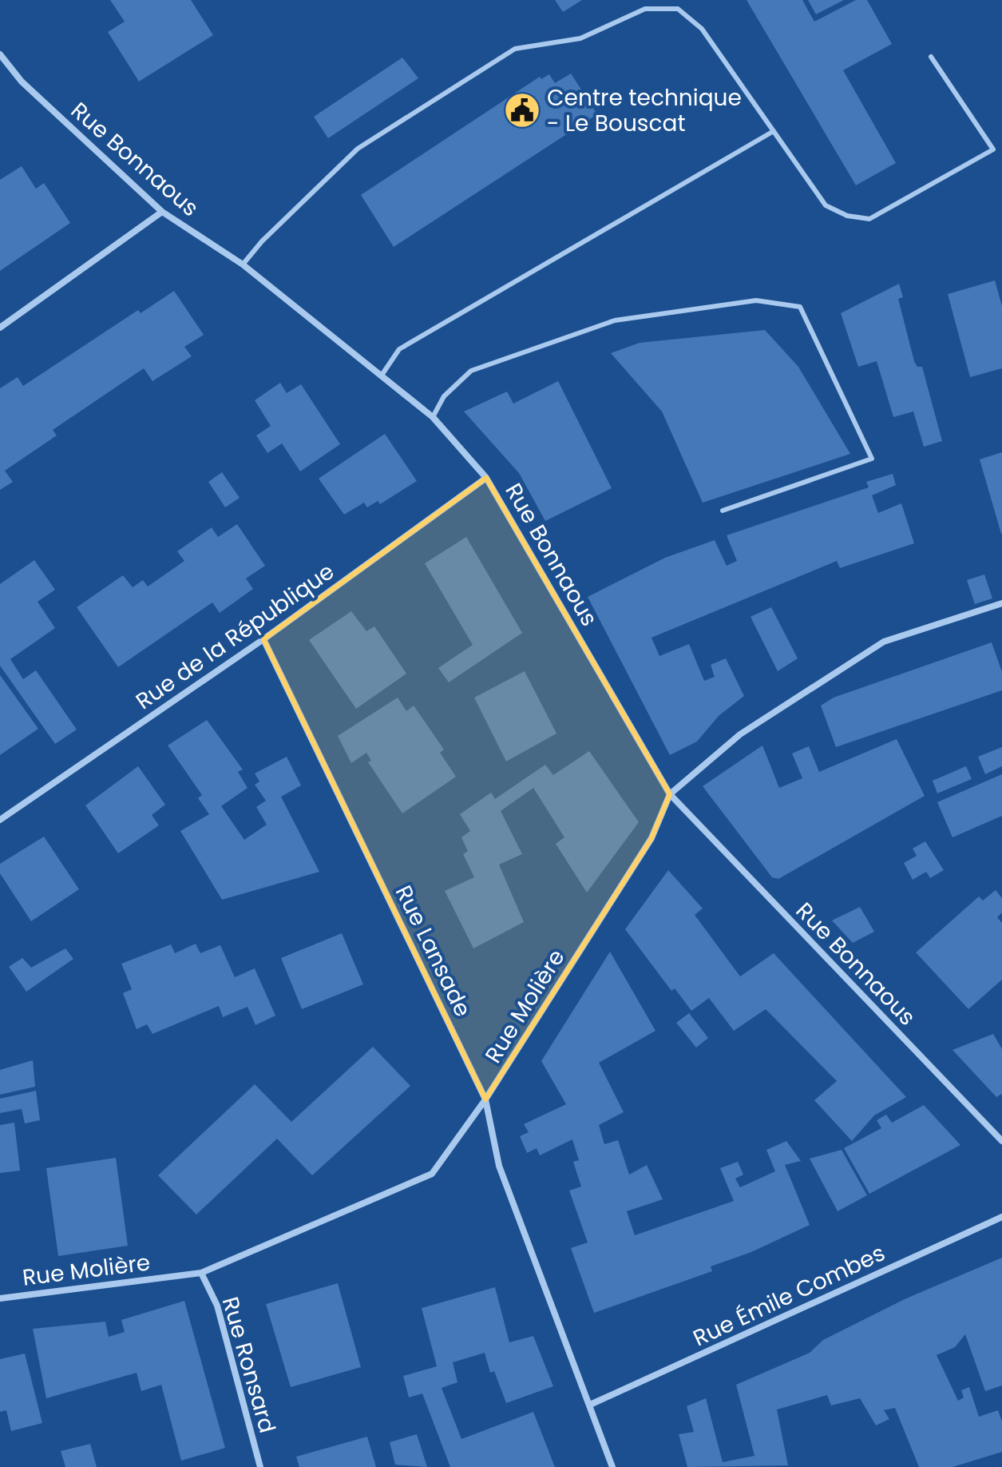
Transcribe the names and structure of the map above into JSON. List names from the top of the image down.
{
  "streets": {
    "street": [
      "Rue Bonnaous",
      "Rue de la République",
      "Rue Lansade",
      "Rue Molière",
      "Rue Émile Combes",
      "Rue Ronsard"
    ]
  },
  "crossings": [
    ["Rue Bonnaous", "Rue de la République"],
    ["Rue Bonnaous", "Rue Molière"],
    ["Rue de la République", "Rue Lansade"],
    ["Rue Lansade", "Rue Molière"],
    ["Rue Lansade", "Rue Émile Combes"],
    ["Rue Molière", "Rue Ronsard"]
  ],
  "places": {
    "public building": ["Centre technique - Le Bouscat"]
  }
}
